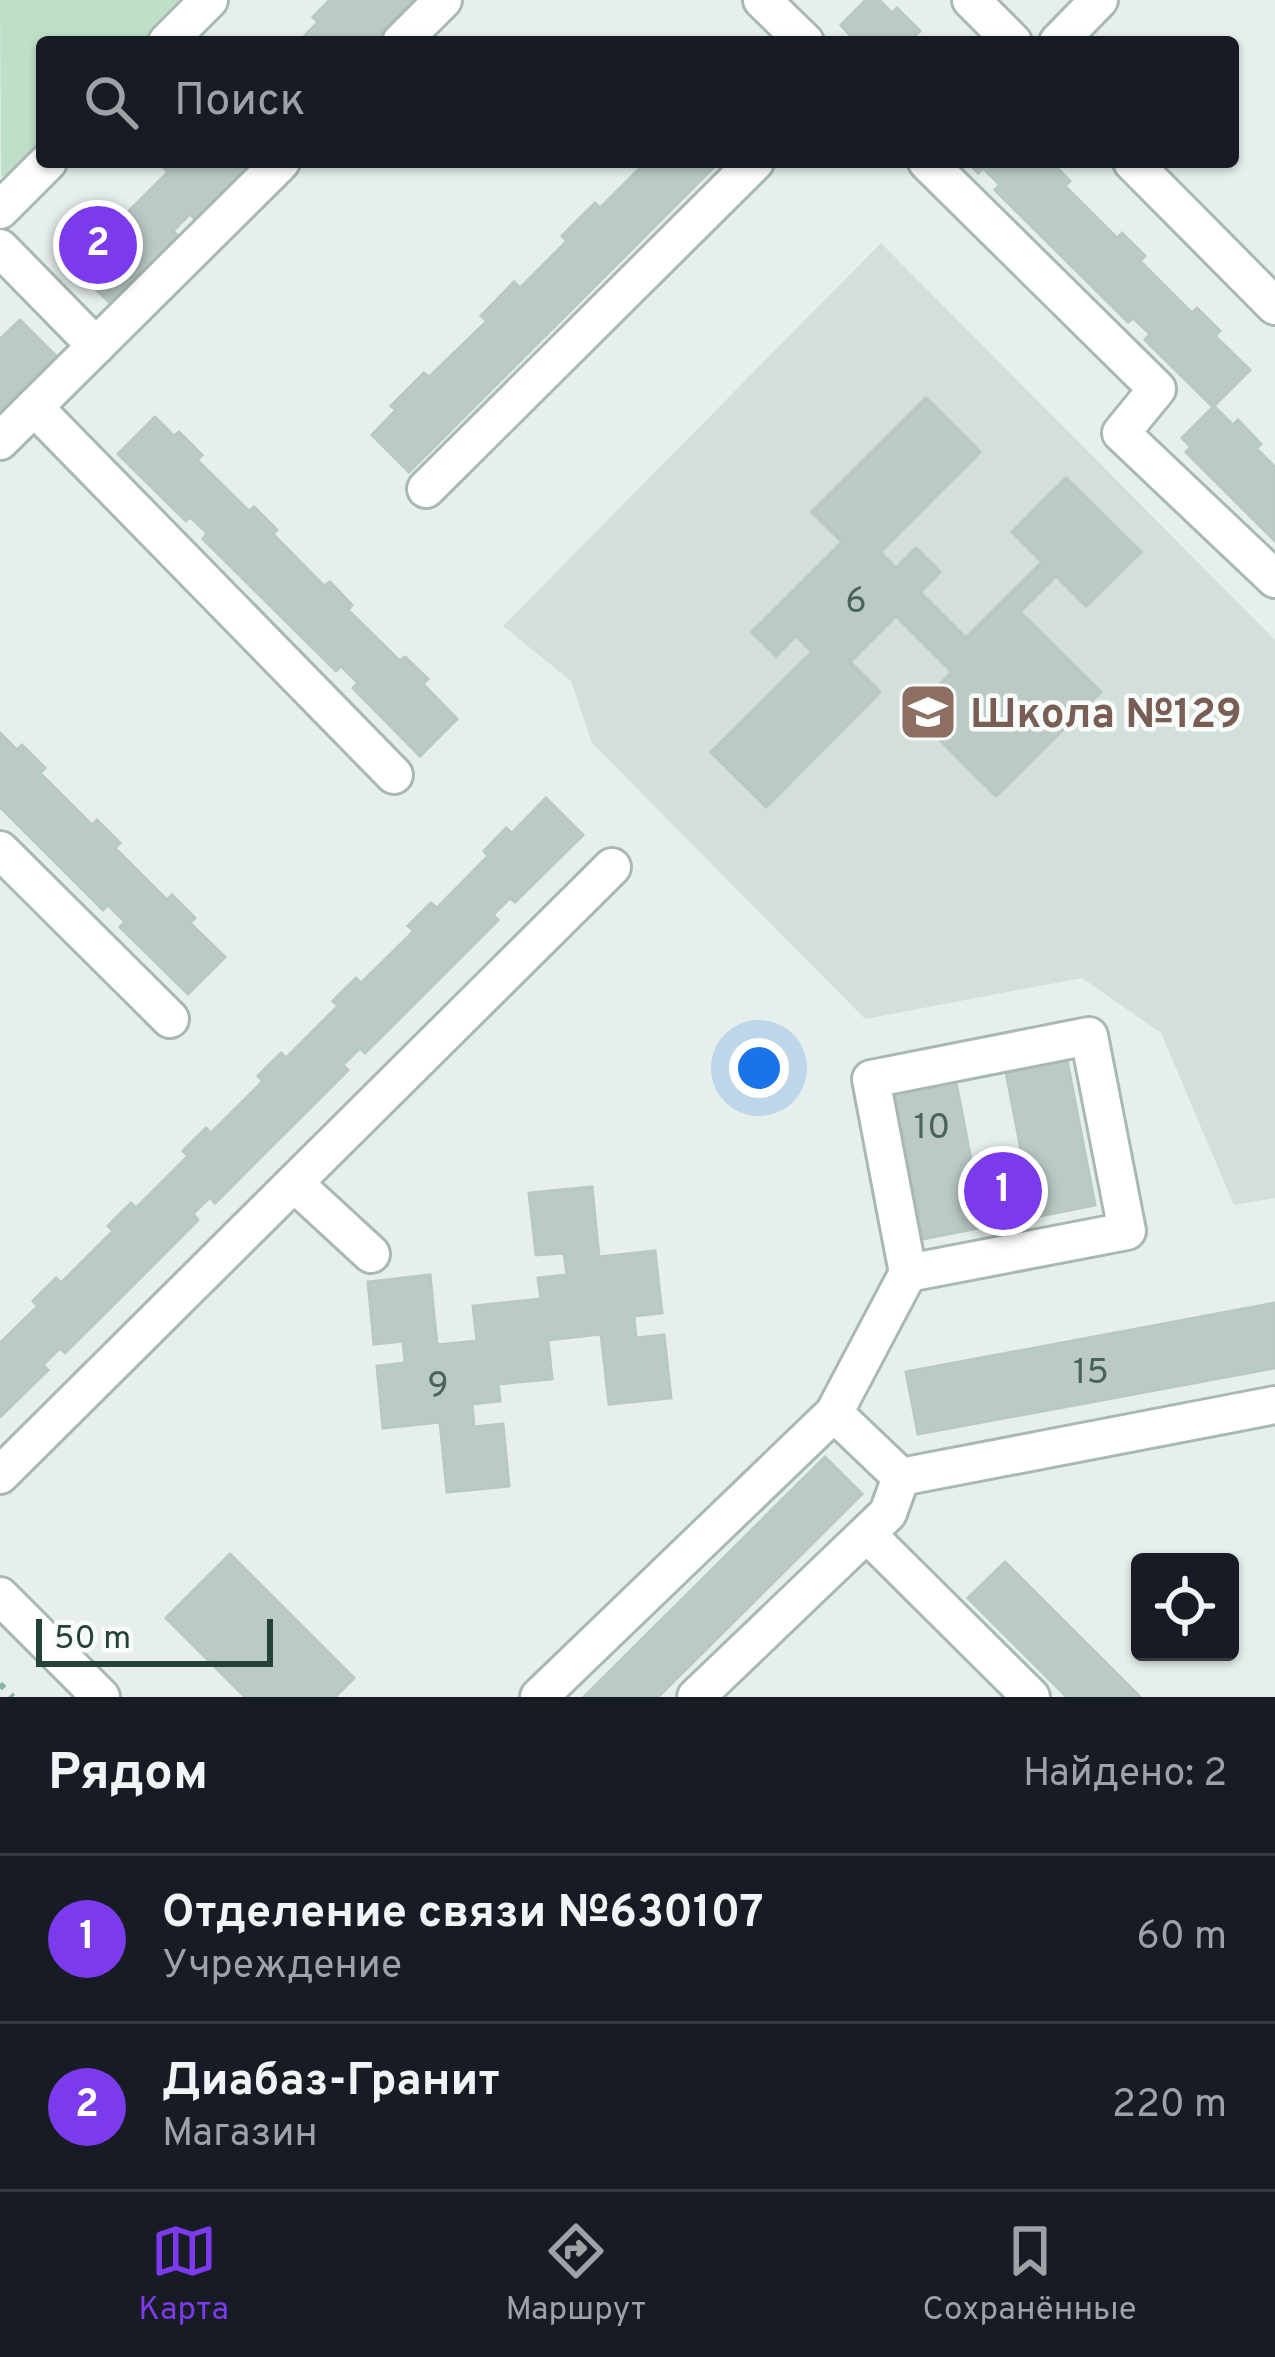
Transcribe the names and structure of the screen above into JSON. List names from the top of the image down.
{
  "places": {
    "school or university": ["Школа №129"]
  },
  "house_numbers": [
    "6",
    "10",
    "15",
    "9"
  ],
  "scale_bar": "50 m",
  "page": {
    "search": "Поиск",
    "pins": ["2", "1"],
    "scale": "50 m",
    "heading": ["Рядом", "Найдено: 2"],
    "list": [
      {
        "mark": "1",
        "name": "Отделение связи №630107",
        "note": "Учреждение",
        "value": "60 m"
      },
      {
        "mark": "2",
        "name": "Диабаз-Гранит",
        "note": "Магазин",
        "value": "220 m"
      }
    ],
    "nav": ["Карта", "Маршрут", "Сохранённые"]
  }
}
